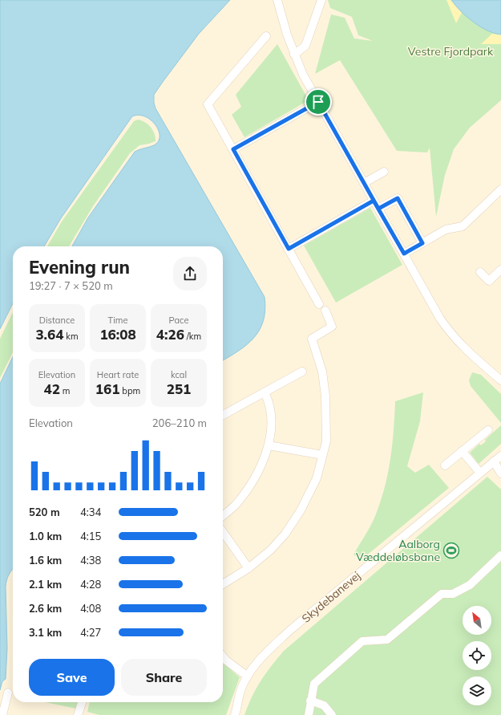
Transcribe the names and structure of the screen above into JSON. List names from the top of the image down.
{
  "streets": {
    "street": ["Skydebanevej"]
  },
  "parks": ["Vestre Fjordpark"],
  "places": {
    "sports": ["Aalborg Væddeløbsbane"]
  },
  "north": "top left",
  "page": {
    "heading": ["Evening run", "19:27 · 7 × 520 m"],
    "stats": [
      ["Distance", "3.64 km"],
      ["Time", "16:08"],
      ["Pace", "4:26 /km"],
      ["Elevation", "42 m"],
      ["Heart rate", "161 bpm"],
      ["kcal", "251"]
    ],
    "chart": ["Elevation", "206–210 m"],
    "list": [
      {
        "name": "520 m",
        "note": "4:34"
      },
      {
        "name": "1.0 km",
        "note": "4:15"
      },
      {
        "name": "1.6 km",
        "note": "4:38"
      },
      {
        "name": "2.1 km",
        "note": "4:28"
      },
      {
        "name": "2.6 km",
        "note": "4:08"
      },
      {
        "name": "3.1 km",
        "note": "4:27"
      }
    ],
    "buttons": ["Save", "Share"]
  }
}
